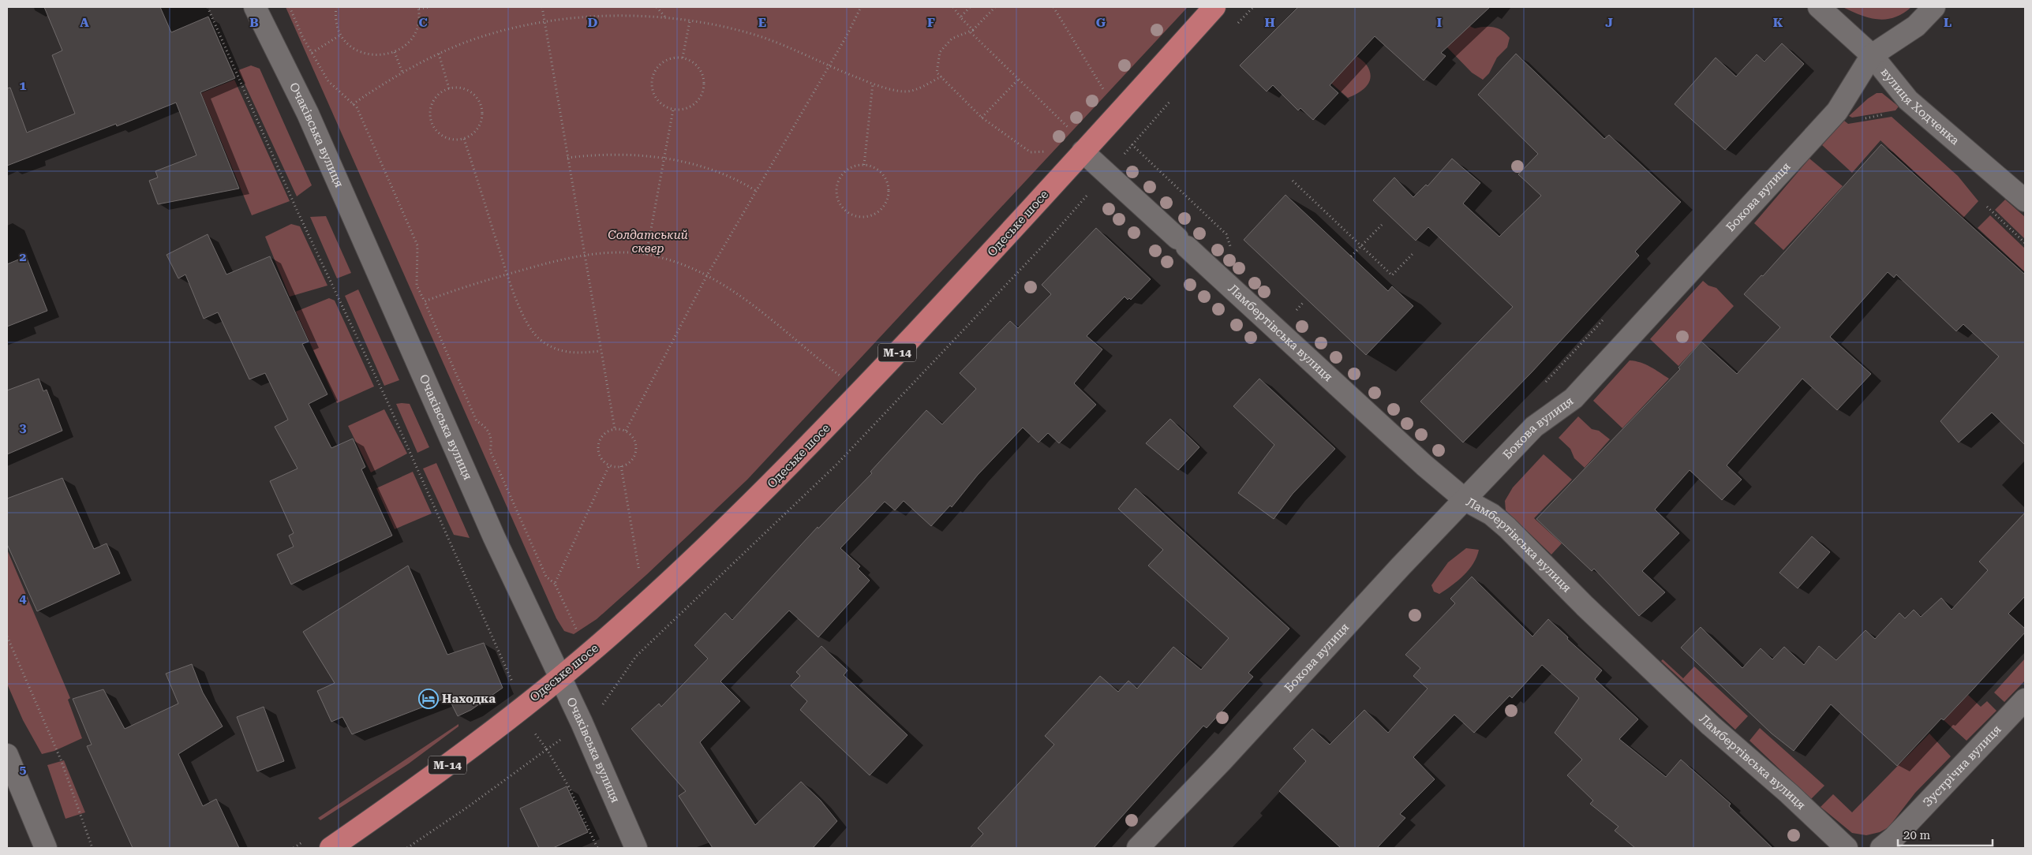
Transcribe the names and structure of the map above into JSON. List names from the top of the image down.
{
  "streets": {
    "highway": ["Одеське шосе", "М-14"],
    "street": [
      "вулиця Ходченка",
      "Очаківська вулиця",
      "Бокова вулиця",
      "Ламбертівська вулиця",
      "Зустрічна вулиця"
    ]
  },
  "crossings": [
    ["вулиця Ходченка", "Бокова вулиця"],
    ["Очаківська вулиця", "Одеське шосе"],
    ["Бокова вулиця", "Ламбертівська вулиця"],
    ["Одеське шосе", "Ламбертівська вулиця"]
  ],
  "parks": ["Солдатський сквер"],
  "places": {
    "hotel": ["Находка"]
  },
  "scale_bar": "20 m",
  "grid": {
    "columns": [
      "A",
      "B",
      "C",
      "D",
      "E",
      "F",
      "G",
      "H",
      "I",
      "J",
      "K",
      "L"
    ],
    "rows": [
      "1",
      "2",
      "3",
      "4",
      "5"
    ]
  }
}
